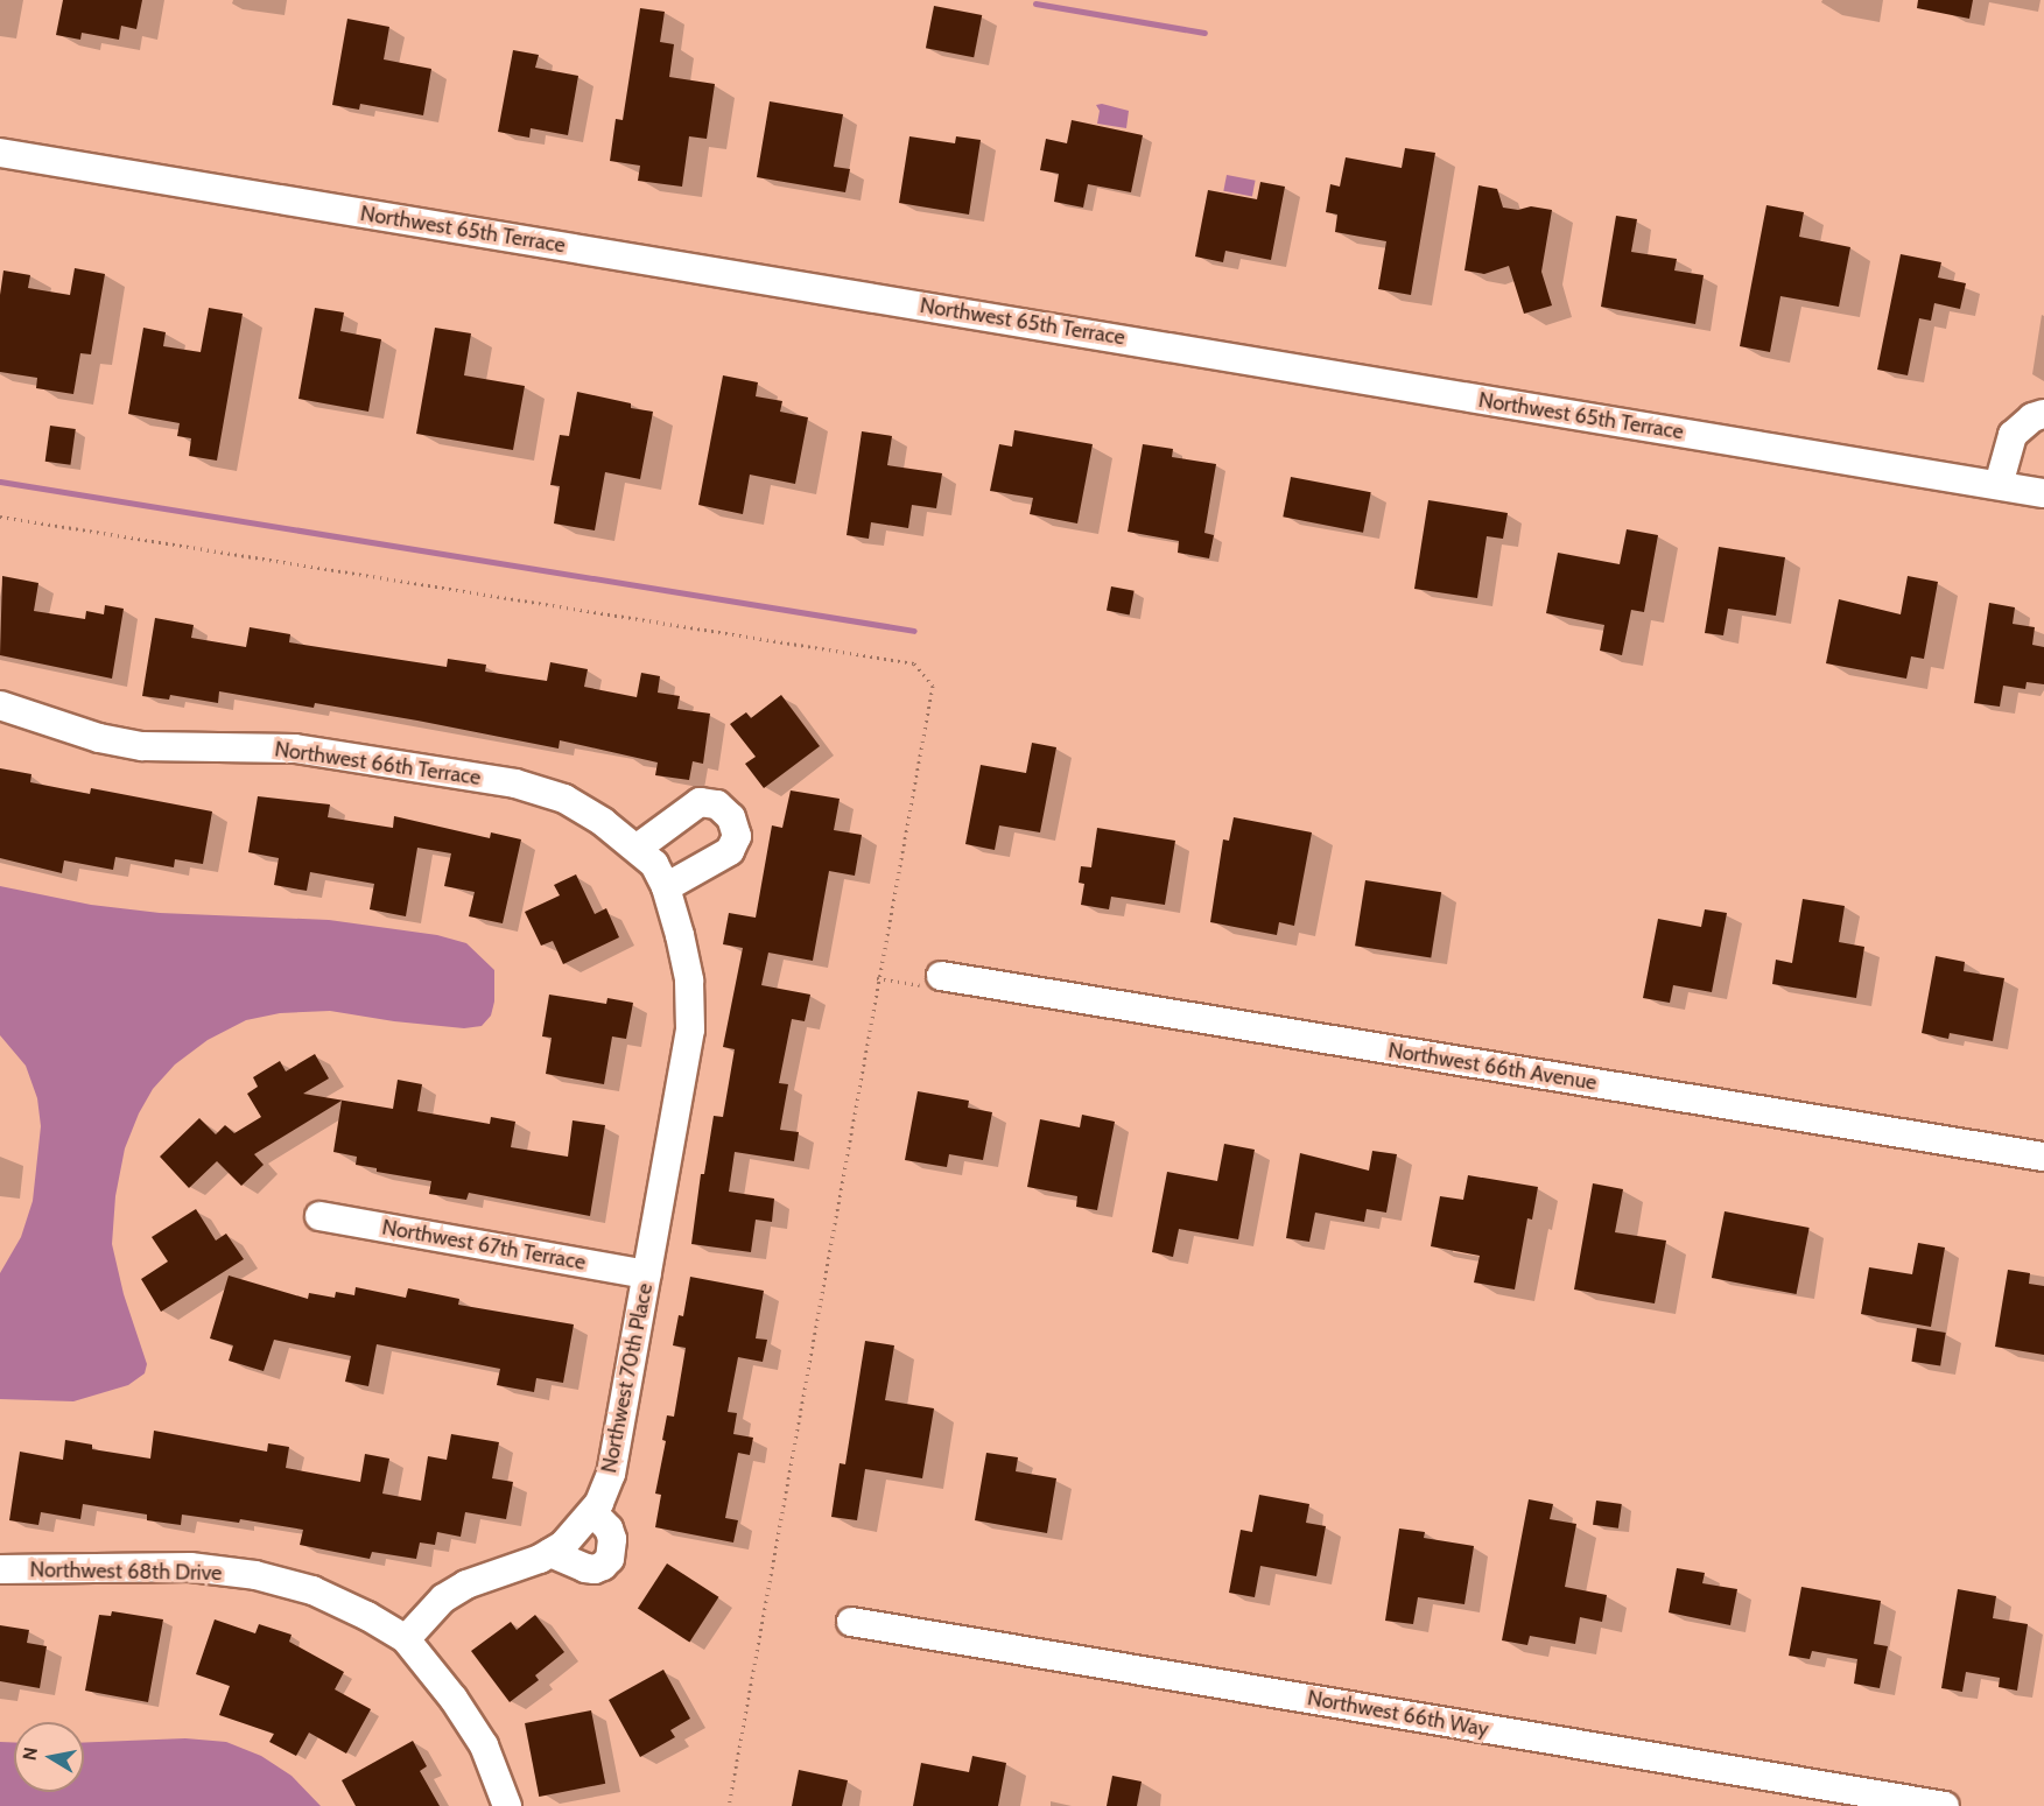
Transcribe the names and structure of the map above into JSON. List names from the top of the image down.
{
  "streets": {
    "street": [
      "Northwest 65th Terrace",
      "Northwest 66th Terrace",
      "Northwest 66th Avenue",
      "Northwest 67th Terrace",
      "Northwest 70th Place",
      "Northwest 68th Drive",
      "Northwest 66th Way"
    ]
  },
  "crossings": [
    ["Northwest 66th Terrace", "Northwest 70th Place"],
    ["Northwest 67th Terrace", "Northwest 70th Place"],
    ["Northwest 70th Place", "Northwest 68th Drive"]
  ],
  "north": "left"
}
